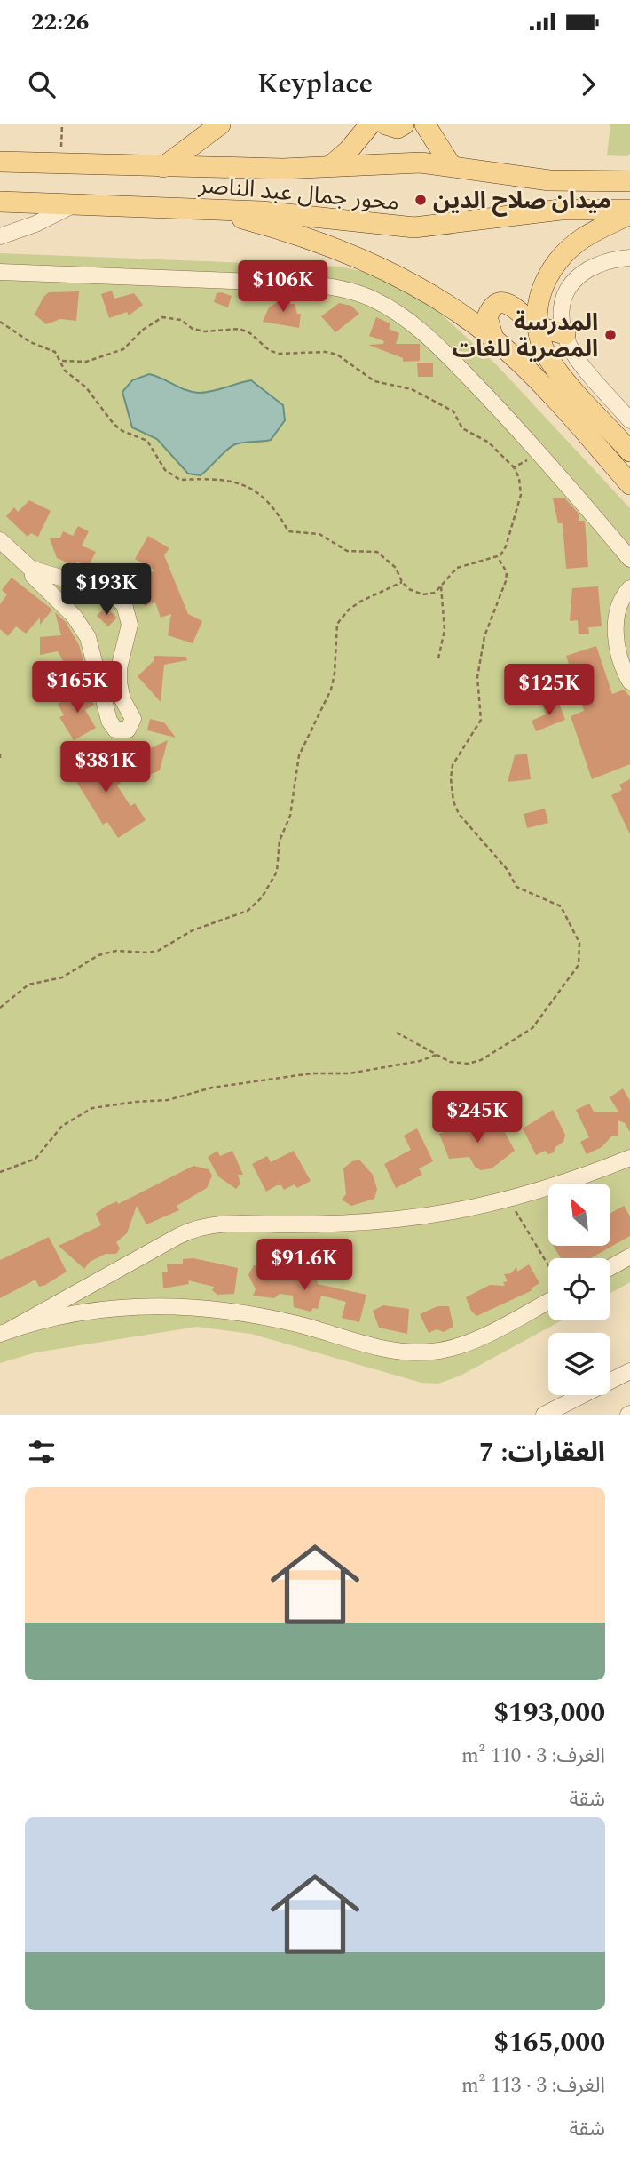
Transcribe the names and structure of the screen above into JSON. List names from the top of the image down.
{
  "streets": {
    "main road": ["محور جمال عبد الناصر"]
  },
  "places": ["ميدان صلاح الدين", "المدرسة المصرية للغات"],
  "north": "top left",
  "page": {
    "status": "22:26",
    "header": "Keyplace",
    "price": [
      "$106K",
      "$193K",
      "$165K",
      "$125K",
      "$381K",
      "$245K",
      "$91.6K"
    ],
    "heading": "العقارات: 7",
    "list": [
      {
        "name": "$193,000",
        "note": "الغرف: 3 · 110 m² · شقة"
      },
      {
        "name": "$165,000",
        "note": "الغرف: 3 · 113 m² · شقة"
      }
    ]
  }
}
